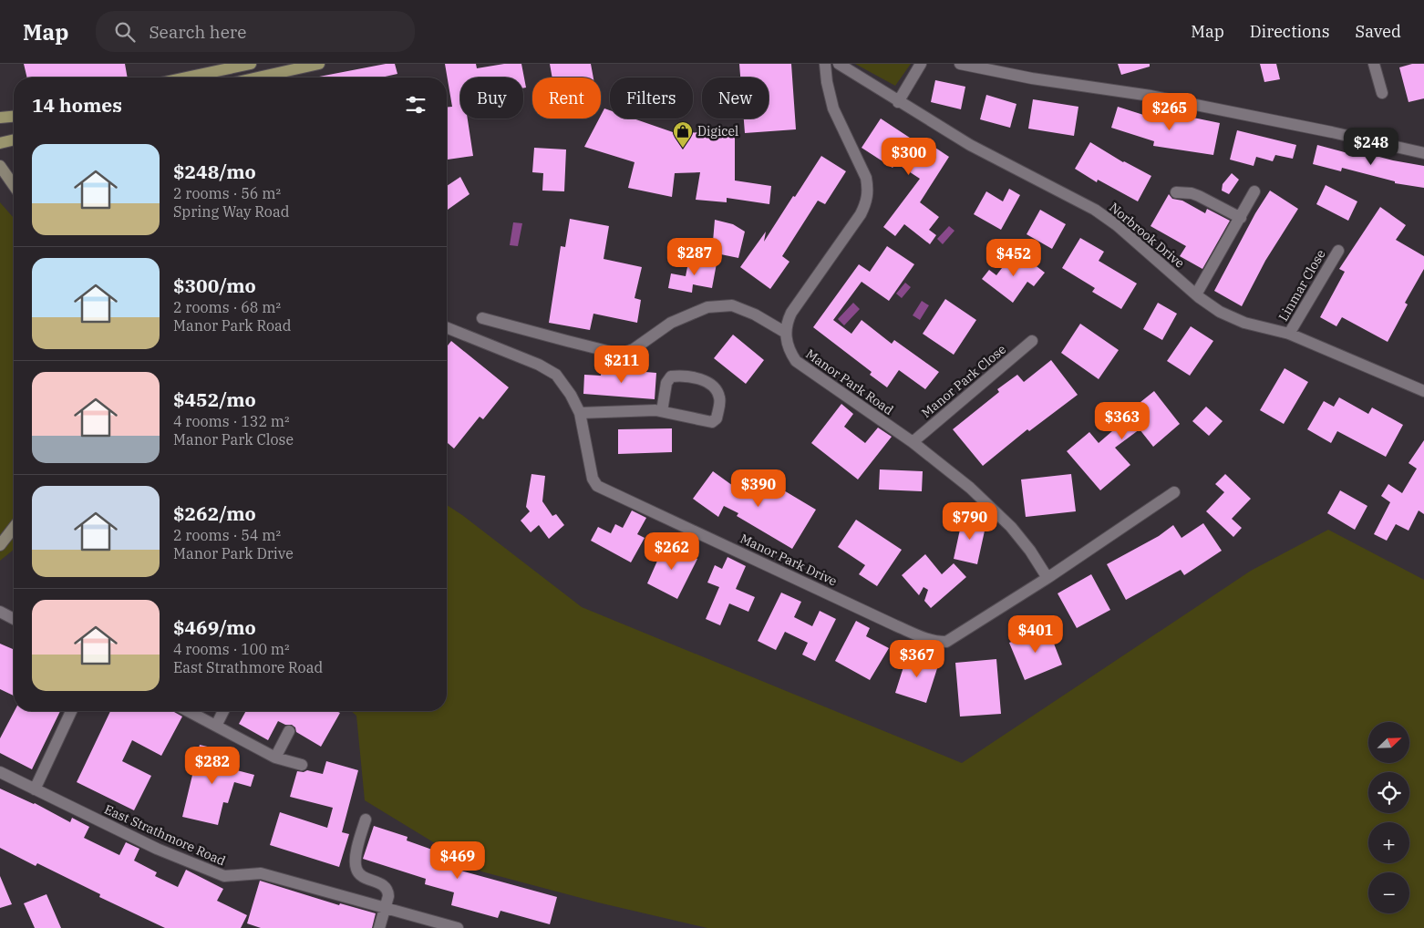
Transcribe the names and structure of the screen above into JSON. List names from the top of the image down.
{
  "streets": {
    "street": [
      "Norbrook Drive",
      "Linmar Close",
      "Manor Park Close",
      "Manor Park Road",
      "Manor Park Drive",
      "East Strathmore Road"
    ]
  },
  "crossings": [
    ["Norbrook Drive", "Linmar Close"],
    ["Manor Park Close", "Manor Park Road"],
    ["Manor Park Road", "Manor Park Drive"]
  ],
  "places": {
    "shop": ["Digicel"]
  },
  "north": "top right",
  "page": {
    "header": "Map",
    "search": "Search here",
    "nav": ["Map", "Directions", "Saved"],
    "chip": [
      "Buy",
      "Rent",
      "Filters",
      "New"
    ],
    "heading": "14 homes",
    "price": [
      "$265",
      "$248",
      "$300",
      "$287",
      "$452",
      "$211",
      "$363",
      "$390",
      "$790",
      "$262",
      "$401",
      "$367",
      "$282",
      "$469"
    ],
    "list": [
      {
        "name": "$248/mo",
        "note": "2 rooms · 56 m² · Spring Way Road"
      },
      {
        "name": "$300/mo",
        "note": "2 rooms · 68 m² · Manor Park Road"
      },
      {
        "name": "$452/mo",
        "note": "4 rooms · 132 m² · Manor Park Close"
      },
      {
        "name": "$262/mo",
        "note": "2 rooms · 54 m² · Manor Park Drive"
      },
      {
        "name": "$469/mo",
        "note": "4 rooms · 100 m² · East Strathmore Road"
      }
    ],
    "map_buttons": ["+", "−"]
  }
}
